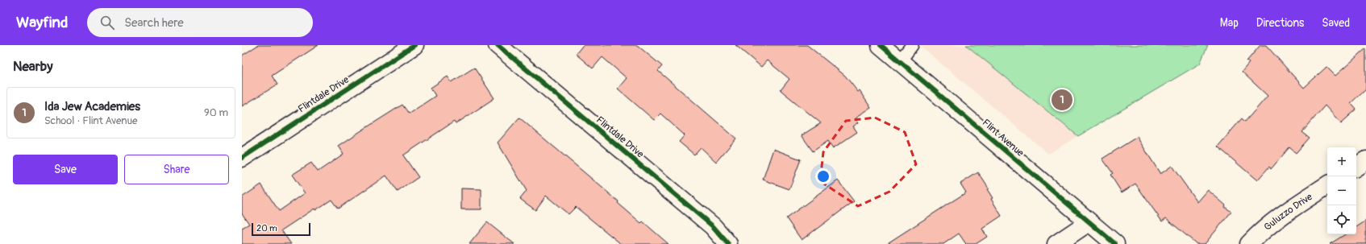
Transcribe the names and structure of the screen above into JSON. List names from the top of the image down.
{
  "streets": {
    "street": ["Flintdale Drive", "Flint Avenue", "Guluzzo Drive"]
  },
  "scale_bar": "20 m",
  "page": {
    "header": "Wayfind",
    "search": "Search here",
    "nav": ["Map", "Directions", "Saved"],
    "heading": "Nearby",
    "list": [
      {
        "mark": "1",
        "name": "Ida Jew Academies",
        "note": "School · Flint Avenue",
        "value": "90 m"
      }
    ],
    "pins": "1",
    "buttons": ["Save", "Share"],
    "map_buttons": ["+", "−"],
    "scale": "20 m"
  }
}
